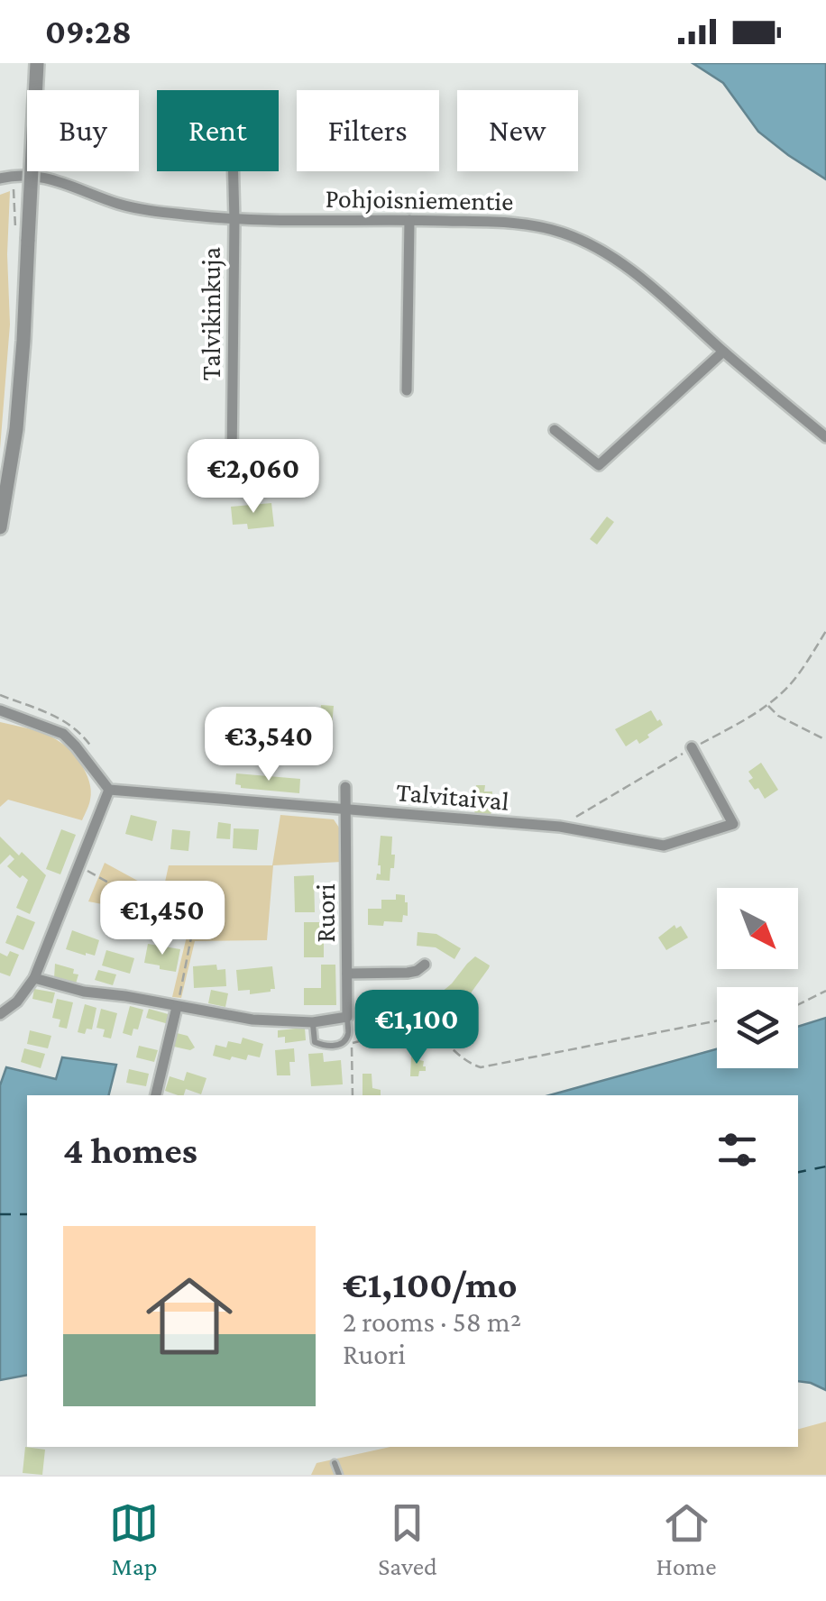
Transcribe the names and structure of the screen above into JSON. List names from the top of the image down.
{
  "streets": {
    "street": [
      "Pohjoisniementie",
      "Talvikinkuja",
      "Talvitaival",
      "Ruori"
    ]
  },
  "crossings": [
    ["Pohjoisniementie", "Talvikinkuja"],
    ["Talvitaival", "Ruori"]
  ],
  "north": "bottom right",
  "page": {
    "status": "09:28",
    "chip": [
      "Buy",
      "Rent",
      "Filters",
      "New"
    ],
    "price": [
      "€2,060",
      "€3,540",
      "€1,450",
      "€1,100"
    ],
    "heading": "4 homes",
    "list": [
      {
        "name": "€1,100/mo",
        "note": "2 rooms · 58 m² · Ruori"
      }
    ],
    "tabs": ["Map", "Saved", "Home"]
  }
}
